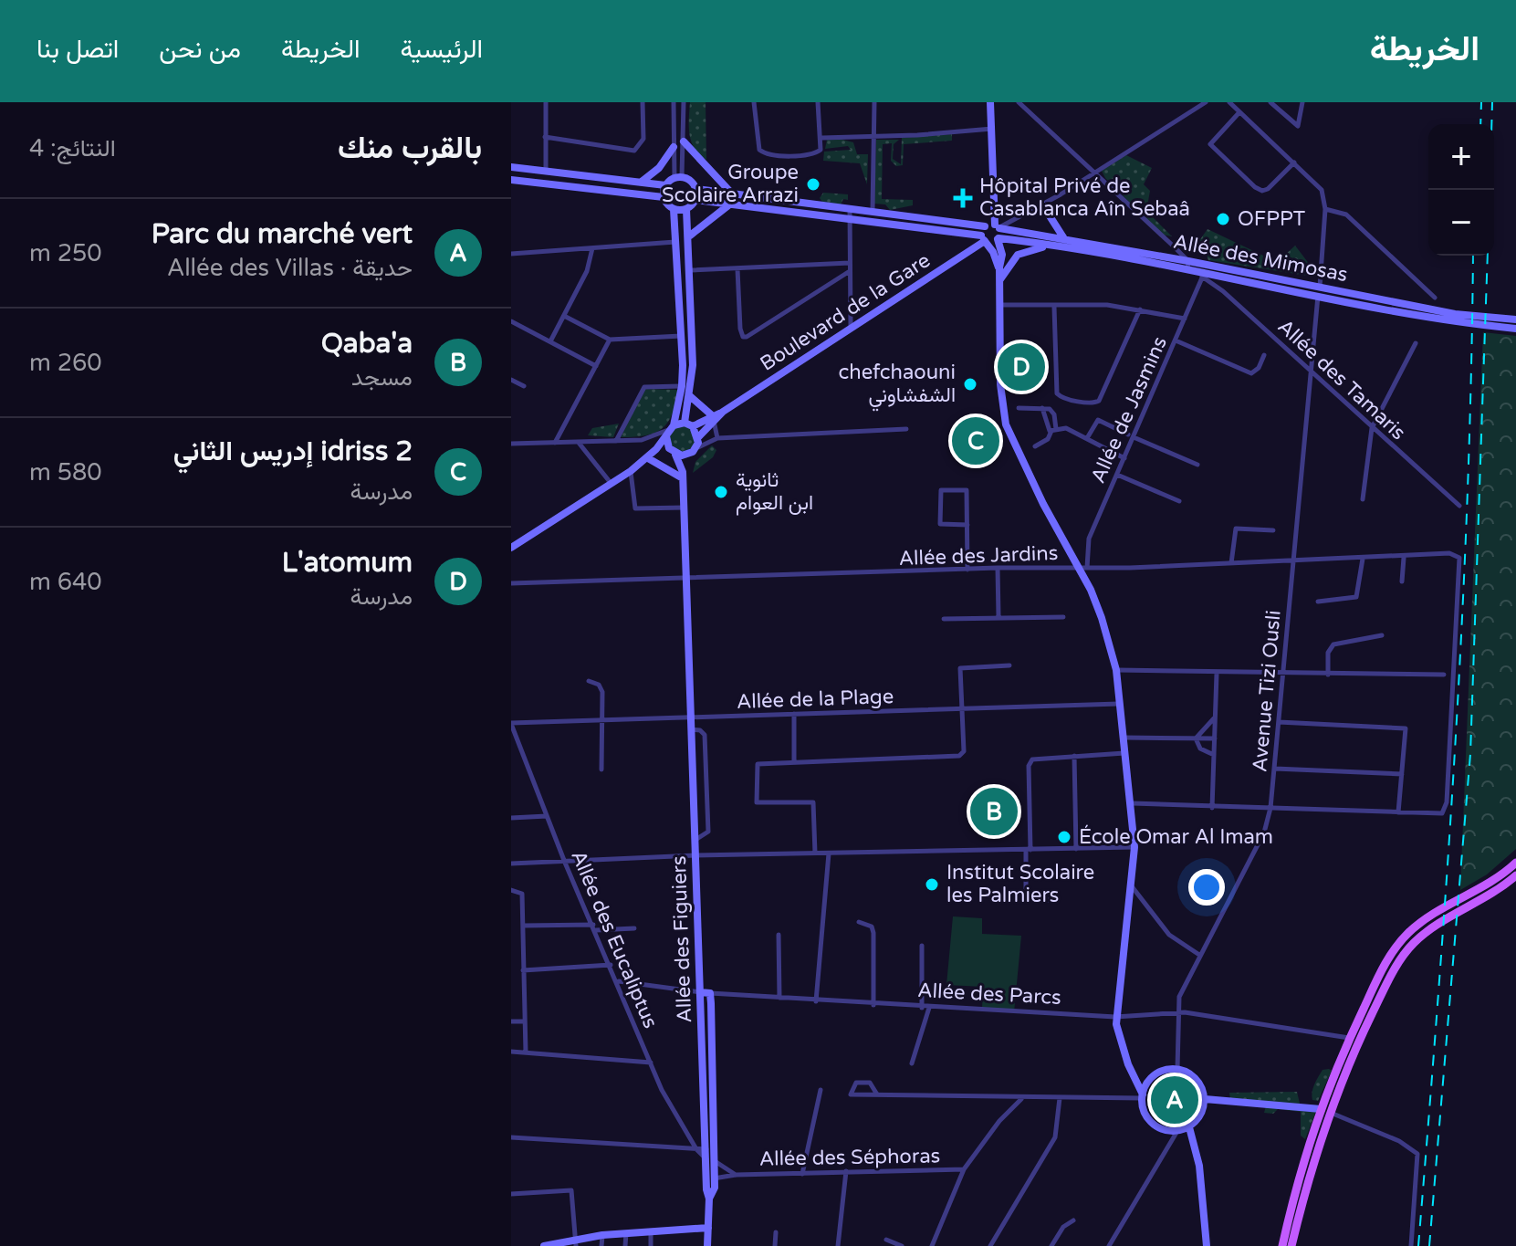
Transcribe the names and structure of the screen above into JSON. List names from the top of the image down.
{
  "streets": {
    "street": [
      "Allée des Mimosas",
      "Boulevard de la Gare",
      "Allée des Tamaris",
      "Allée de Jasmins",
      "Allée des Jardins",
      "Avenue Tizi Ousli",
      "Allée de la Plage",
      "Allée des Eucaliptus",
      "Allée des Figuiers",
      "Allée des Parcs",
      "Allée des Séphoras"
    ]
  },
  "crossings": [
    ["Allée des Mimosas", "Allée des Tamaris"],
    ["Allée des Mimosas", "Allée de Jasmins"],
    ["Allée des Mimosas", "Avenue Tizi Ousli"],
    ["Boulevard de la Gare", "Allée des Figuiers"],
    ["Allée des Tamaris", "Allée de Jasmins"],
    ["Allée des Tamaris", "Avenue Tizi Ousli"],
    ["Allée de Jasmins", "Allée des Jardins"],
    ["Allée des Jardins", "Avenue Tizi Ousli"],
    ["Allée des Jardins", "Allée des Figuiers"],
    ["Avenue Tizi Ousli", "Allée des Parcs"],
    ["Allée de la Plage", "Allée des Eucaliptus"],
    ["Allée de la Plage", "Allée des Figuiers"],
    ["Allée des Eucaliptus", "Allée des Figuiers"],
    ["Allée des Eucaliptus", "Allée des Parcs"],
    ["Allée des Eucaliptus", "Allée des Séphoras"],
    ["Allée des Figuiers", "Allée des Parcs"],
    ["Allée des Figuiers", "Allée des Séphoras"]
  ],
  "places": {
    "other": [
      "Groupe Scolaire Arrazi",
      "OFPPT",
      "chefchaouni الشفشاوني",
      "ثانوية ابن العوام",
      "École Omar Al Imam",
      "Institut Scolaire les Palmiers"
    ],
    "health": ["Hôpital Privé de Casablanca Aîn Sebaâ"]
  },
  "page": {
    "header": "الخريطة",
    "nav": [
      "الرئيسية",
      "الخريطة",
      "من نحن",
      "اتصل بنا"
    ],
    "heading": ["بالقرب منك", "النتائج: 4"],
    "map_buttons": ["+", "−"],
    "list": [
      {
        "mark": "A",
        "name": "Parc du marché vert",
        "note": "حديقة · Allée des Villas",
        "value": "250 m"
      },
      {
        "mark": "B",
        "name": "Qaba'a",
        "note": "مسجد",
        "value": "260 m"
      },
      {
        "mark": "C",
        "name": "idriss 2 إدريس الثاني",
        "note": "مدرسة",
        "value": "580 m"
      },
      {
        "mark": "D",
        "name": "L'atomum",
        "note": "مدرسة",
        "value": "640 m"
      }
    ],
    "pins": [
      "D",
      "C",
      "B",
      "A"
    ]
  }
}
